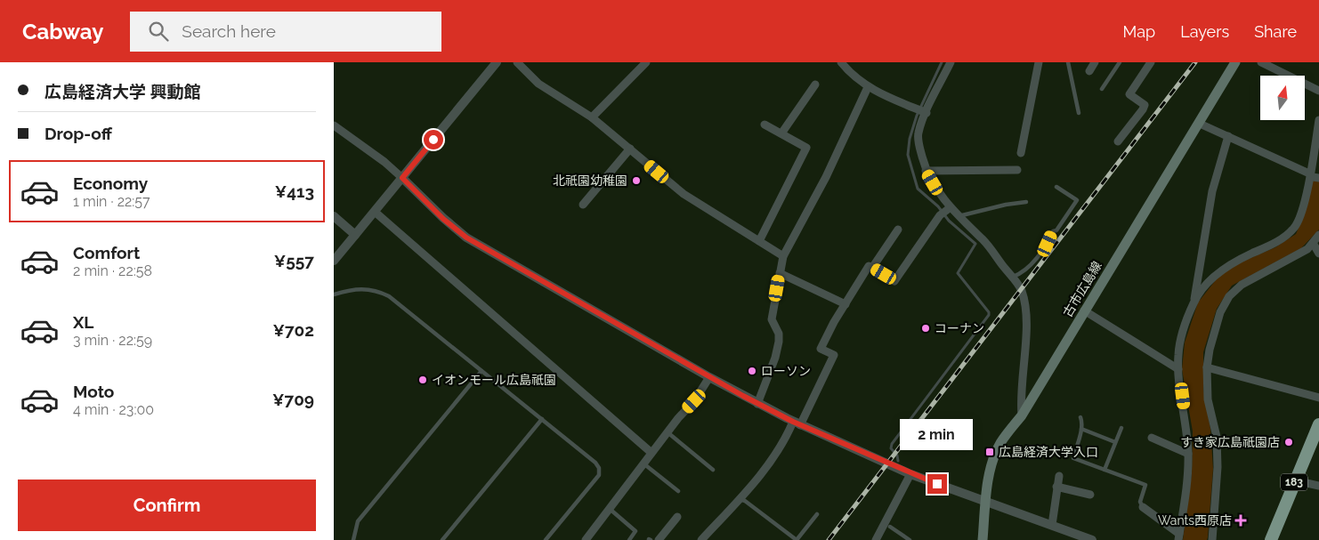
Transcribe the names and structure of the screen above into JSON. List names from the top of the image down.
{
  "streets": {
    "highway": ["183"],
    "main road": ["古市広島線"]
  },
  "places": {
    "other": [
      "北祇園幼稚園",
      "コーナン",
      "ローソン",
      "イオンモール広島祇園",
      "すき家広島祇園店"
    ],
    "transit": ["広島経済大学入口"],
    "health": ["Wants西原店"]
  },
  "north": "top",
  "page": {
    "header": "Cabway",
    "search": "Search here",
    "nav": ["Map", "Layers", "Share"],
    "banner": ["広島経済大学 興動館", "Drop-off"],
    "list": [
      {
        "name": "Economy",
        "note": "1 min · 22:57",
        "value": "¥413"
      },
      {
        "name": "Comfort",
        "note": "2 min · 22:58",
        "value": "¥557"
      },
      {
        "name": "XL",
        "note": "3 min · 22:59",
        "value": "¥702"
      },
      {
        "name": "Moto",
        "note": "4 min · 23:00",
        "value": "¥709"
      }
    ],
    "bubble": "2 min",
    "buttons": "Confirm"
  }
}
